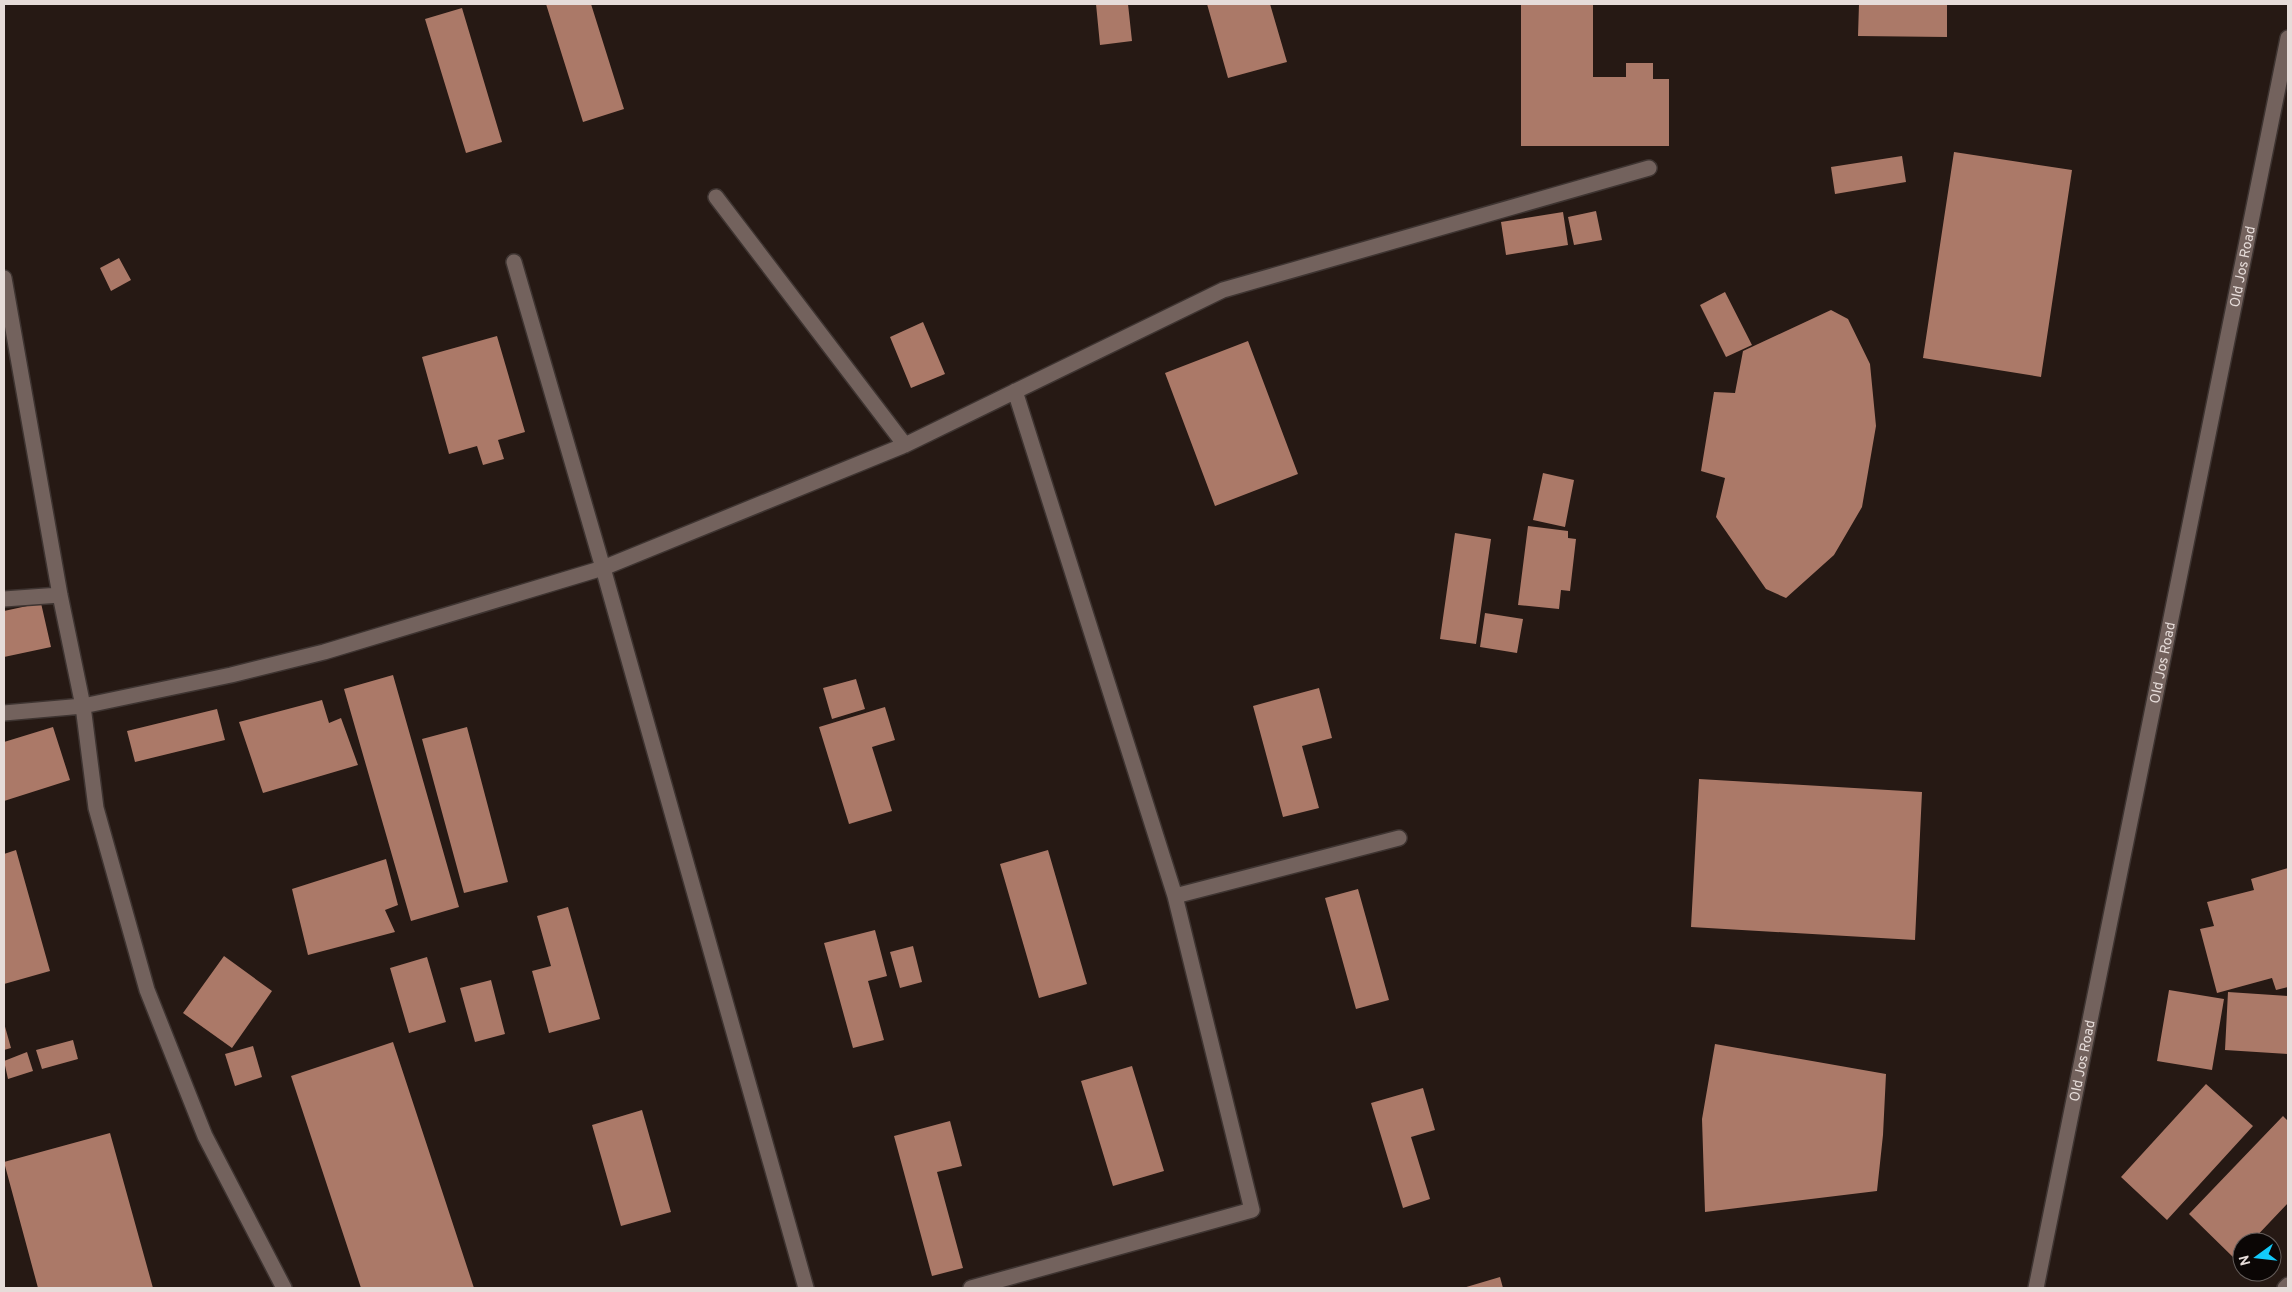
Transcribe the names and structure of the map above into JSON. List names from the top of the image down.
{
  "streets": {
    "street": ["Old Jos Road"]
  },
  "north": "left"
}
